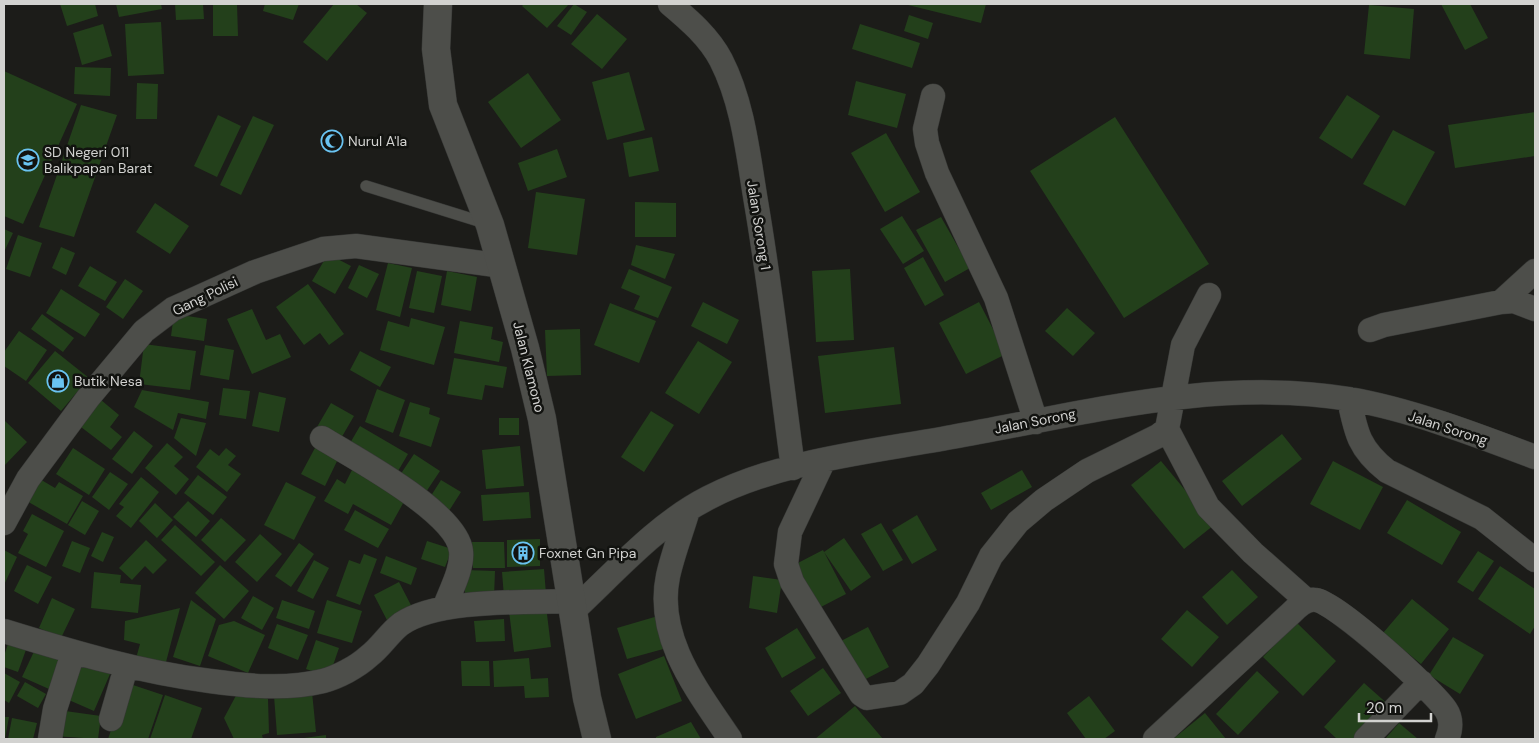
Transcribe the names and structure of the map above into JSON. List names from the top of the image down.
{
  "streets": {
    "main road": ["Jalan Klamono"],
    "street": ["Jalan Sorong 1", "Gang Polisi", "Jalan Sorong"]
  },
  "crossings": [
    ["Jalan Sorong 1", "Jalan Sorong"],
    ["Gang Polisi", "Jalan Klamono"],
    ["Jalan Klamono", "Jalan Sorong"]
  ],
  "places": {
    "mosque": ["Nurul A'la"],
    "school or university": ["SD Negeri 011 Balikpapan Barat"],
    "shop": ["Butik Nesa"],
    "building": ["Foxnet Gn Pipa"]
  },
  "scale_bar": "20 m"
}
